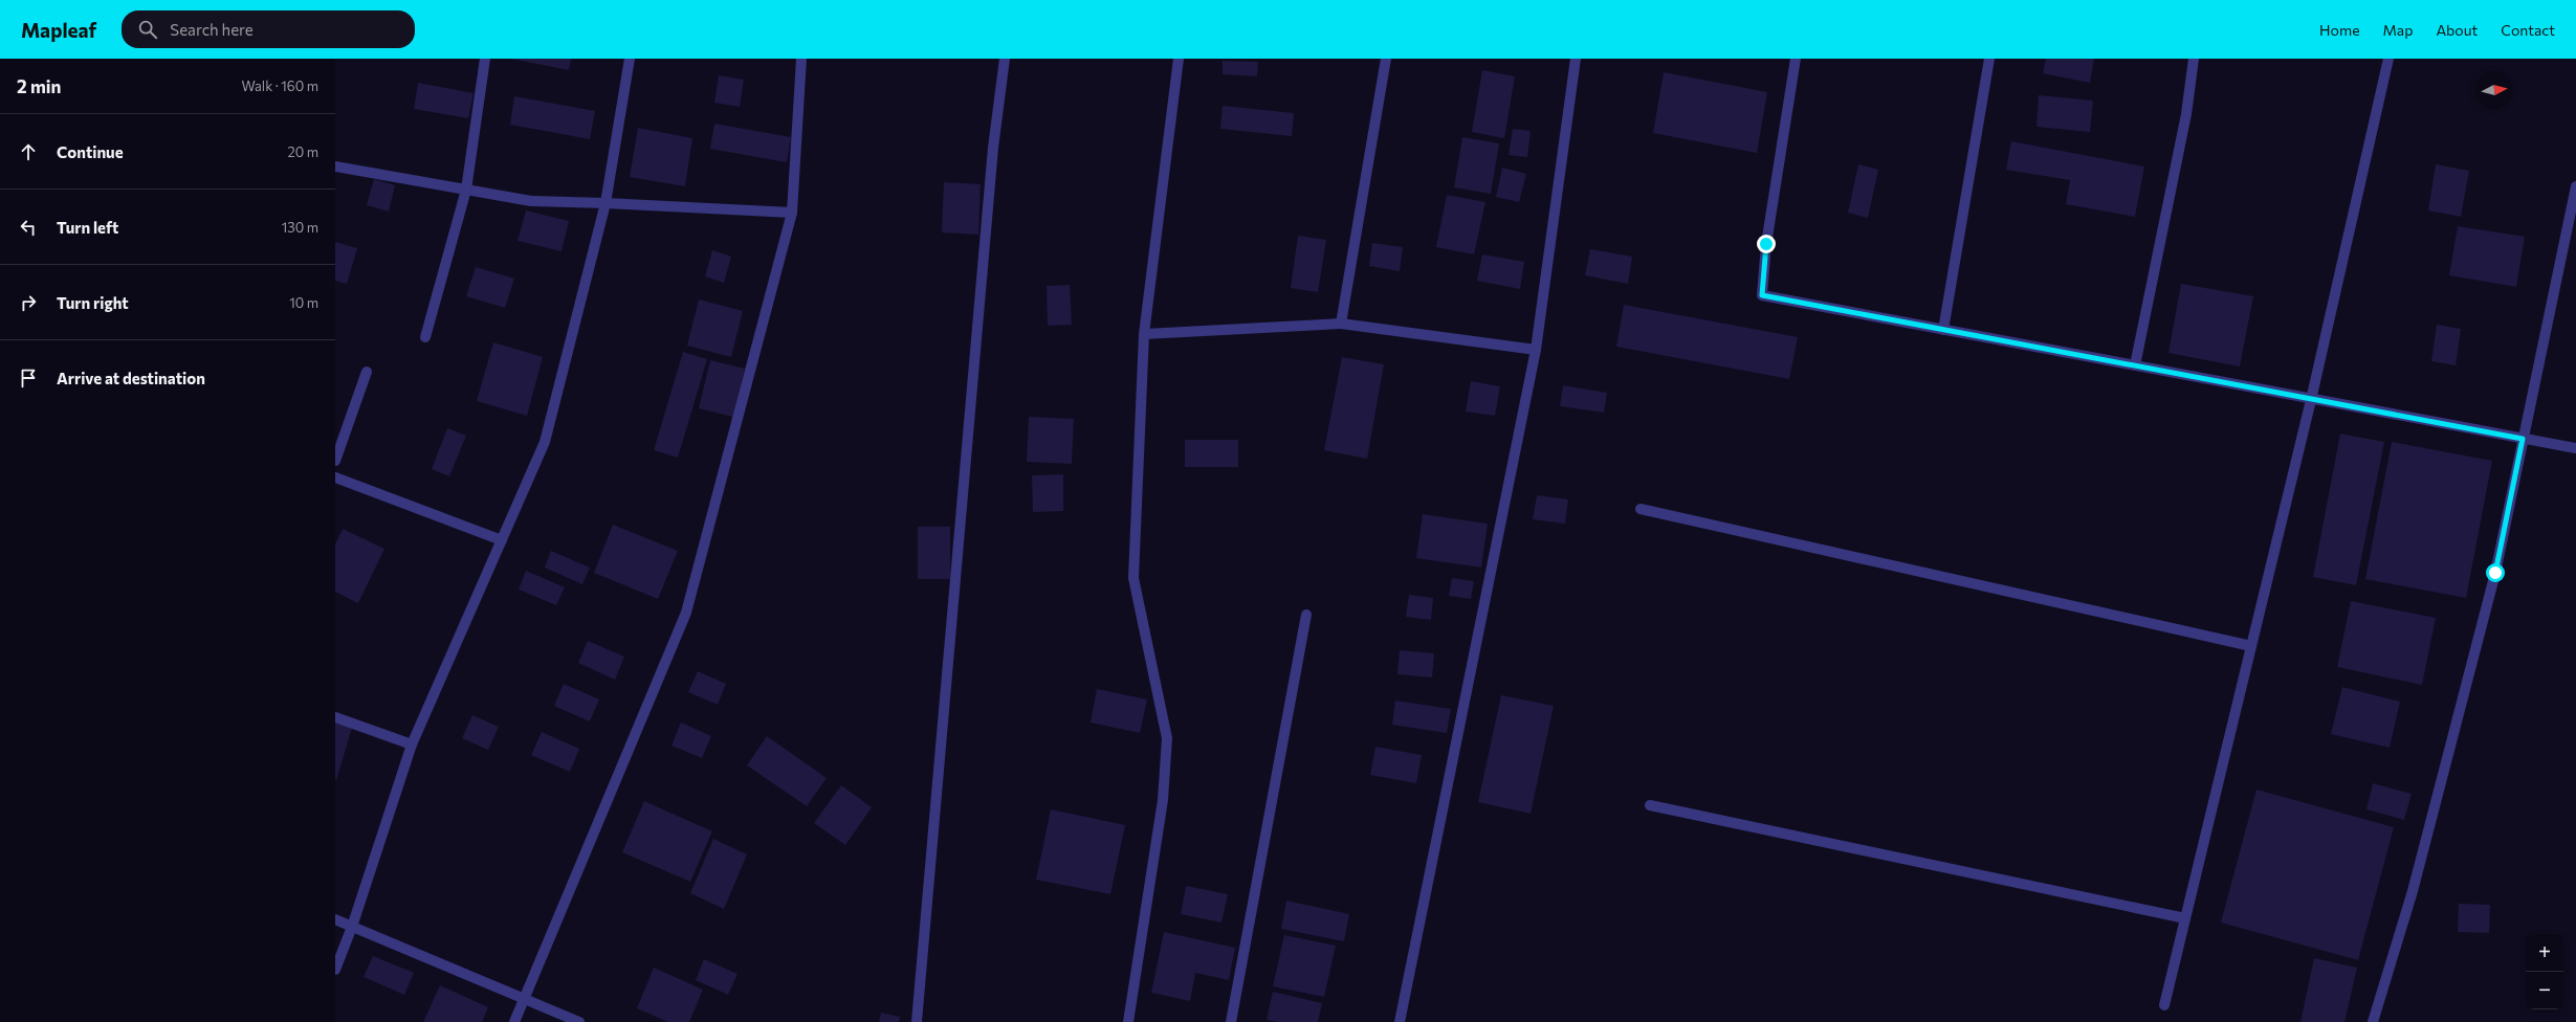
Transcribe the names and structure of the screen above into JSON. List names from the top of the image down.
{
  "north": "right",
  "page": {
    "header": "Mapleaf",
    "search": "Search here",
    "nav": [
      "Home",
      "Map",
      "About",
      "Contact"
    ],
    "heading": ["2 min", "Walk · 160 m"],
    "list": [
      ["Continue", "20 m"],
      ["Turn left", "130 m"],
      ["Turn right", "10 m"],
      "Arrive at destination"
    ],
    "map_buttons": ["+", "−"]
  }
}
